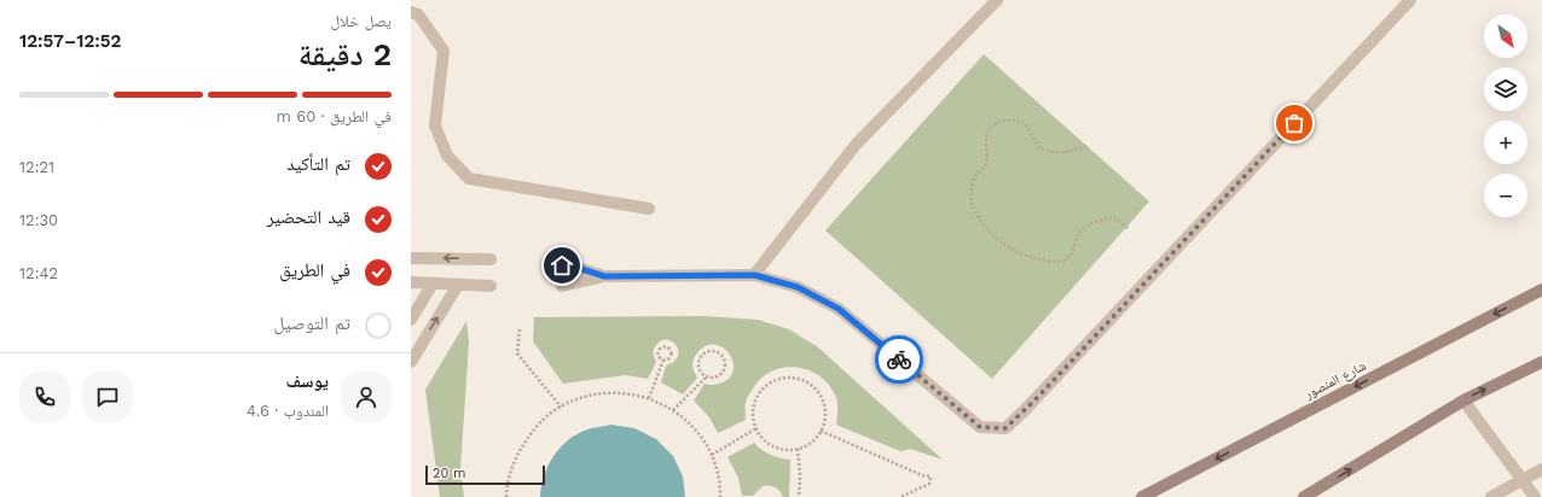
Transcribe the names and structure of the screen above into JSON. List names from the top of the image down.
{
  "streets": {
    "main road": ["شارع المنصور"]
  },
  "scale_bar": "20 m",
  "north": "bottom right",
  "page": {
    "heading": ["2 دقيقة", "يصل خلال", "12:52–12:57"],
    "panel": ["يوسف", "المندوب · 4.6"],
    "map_buttons": ["+", "−"],
    "bar": "في الطريق · 60 m",
    "list": [
      ["تم التأكيد", "12:21"],
      ["قيد التحضير", "12:30"],
      ["في الطريق", "12:42"],
      "تم التوصيل"
    ],
    "scale": "20 m"
  }
}
